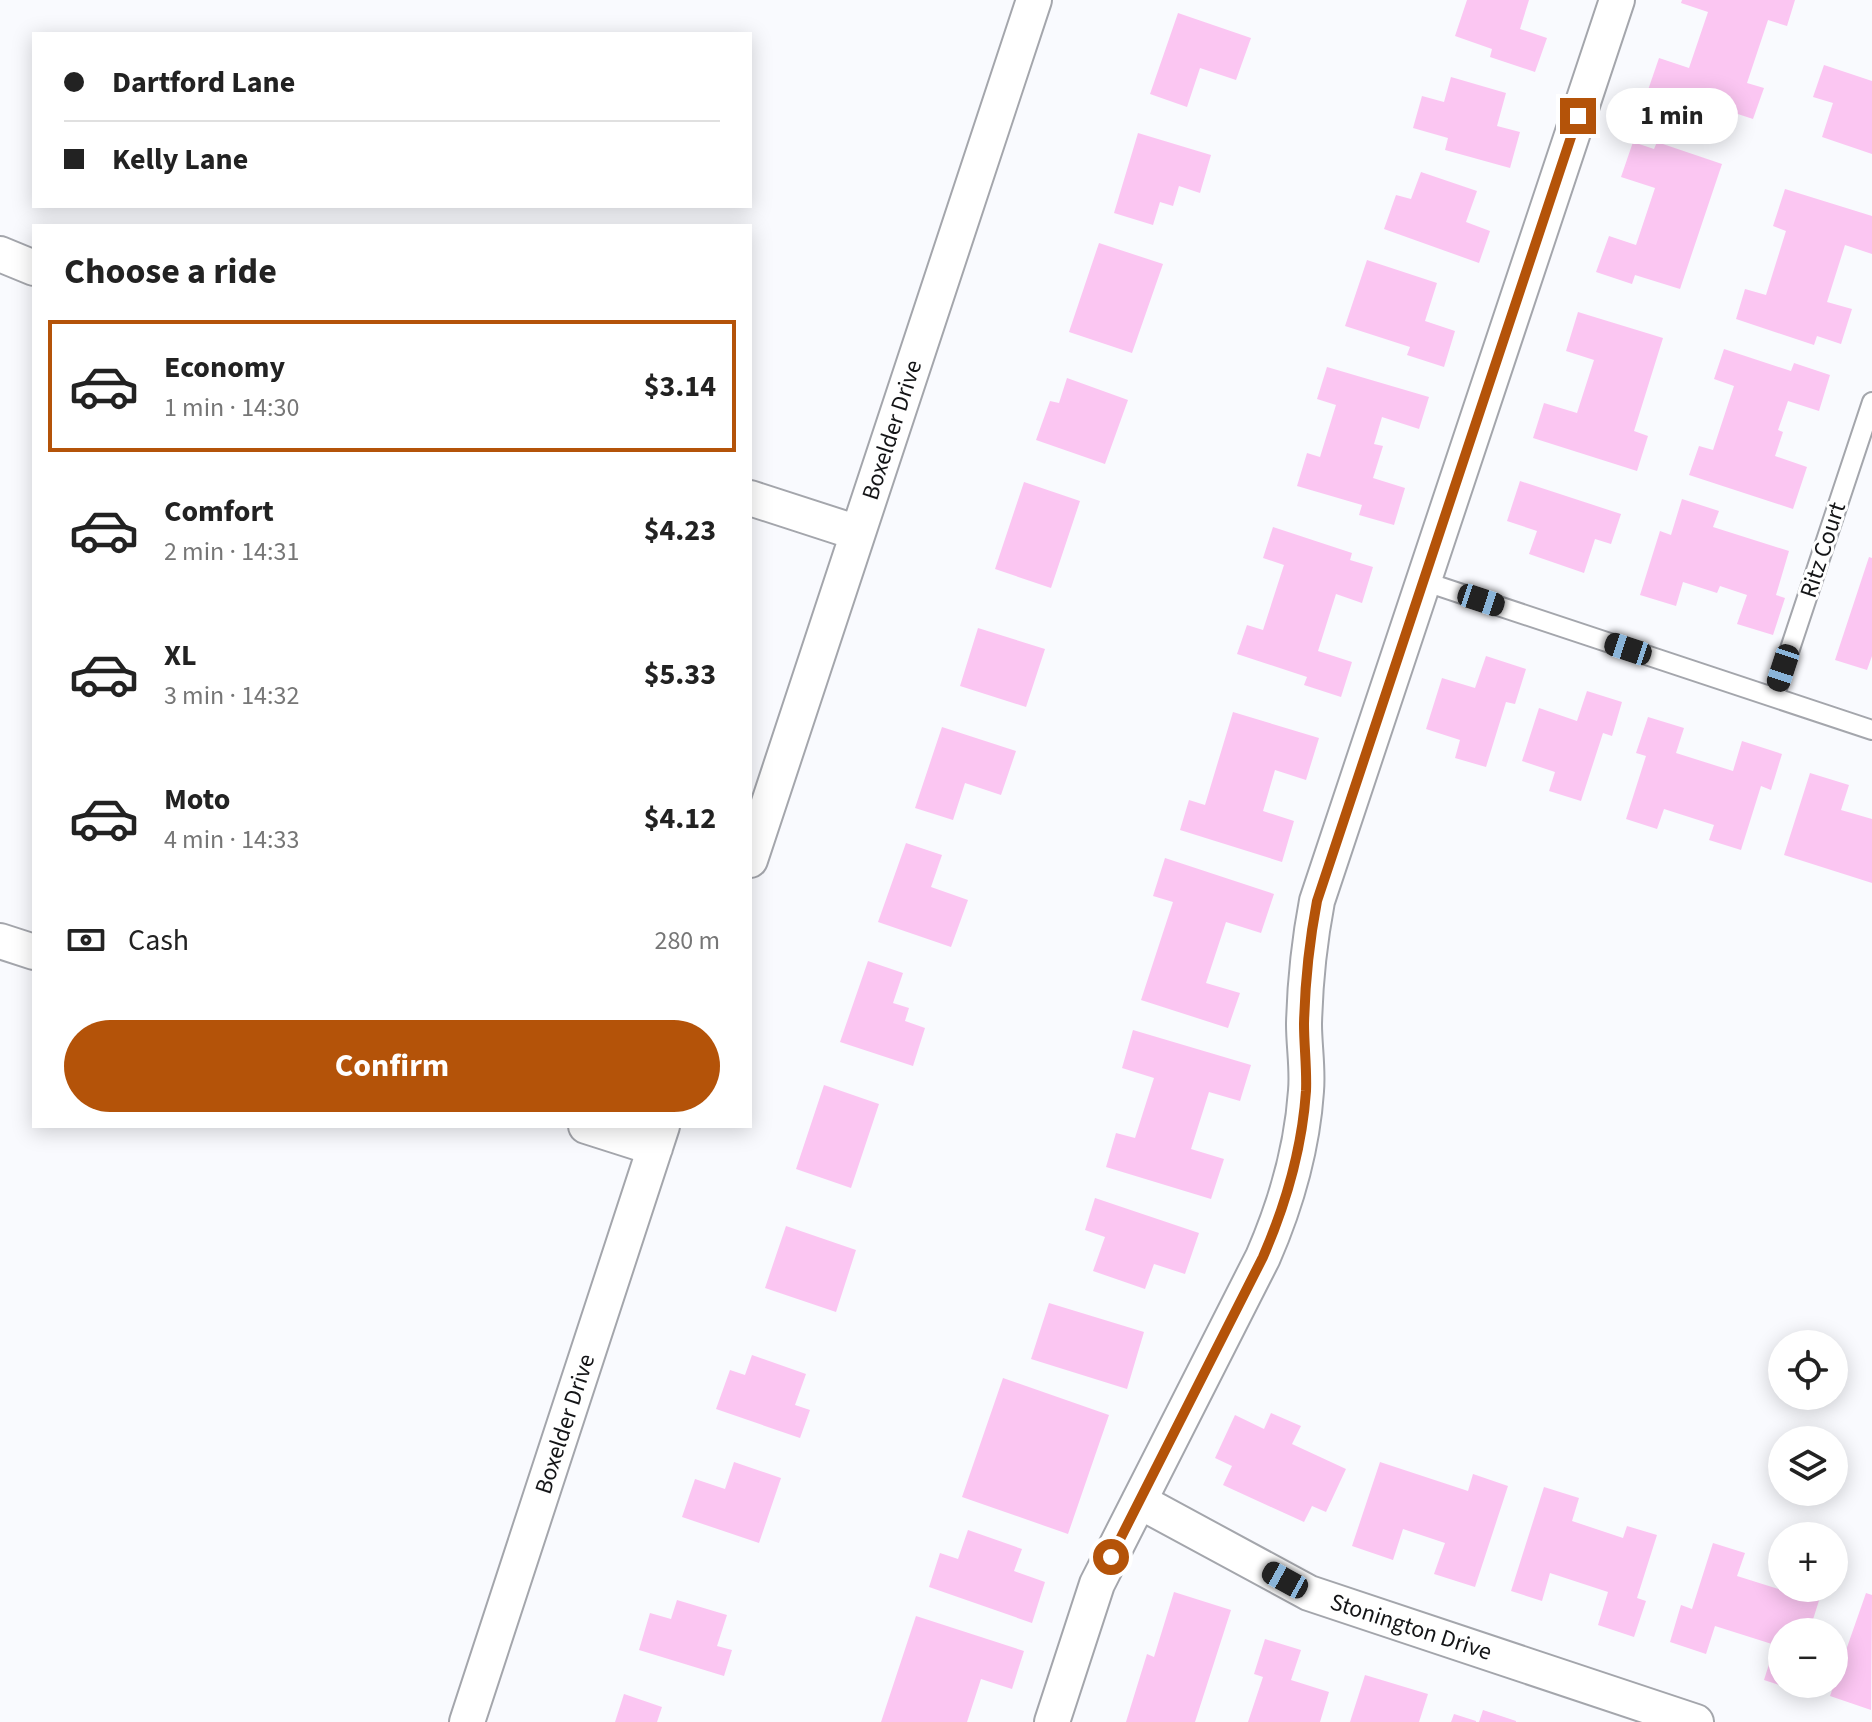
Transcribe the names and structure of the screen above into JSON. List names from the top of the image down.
{
  "streets": {
    "street": ["Boxelder Drive", "Stonington Drive"],
    "lane": ["Ritz Court"]
  },
  "page": {
    "banner": ["Dartford Lane", "Kelly Lane"],
    "bubble": "1 min",
    "heading": "Choose a ride",
    "list": [
      {
        "name": "Economy",
        "note": "1 min · 14:30",
        "value": "$3.14"
      },
      {
        "name": "Comfort",
        "note": "2 min · 14:31",
        "value": "$4.23"
      },
      {
        "name": "XL",
        "note": "3 min · 14:32",
        "value": "$5.33"
      },
      {
        "name": "Moto",
        "note": "4 min · 14:33",
        "value": "$4.12"
      }
    ],
    "pay": ["Cash", "280 m"],
    "buttons": "Confirm",
    "map_buttons": ["+", "−"]
  }
}
